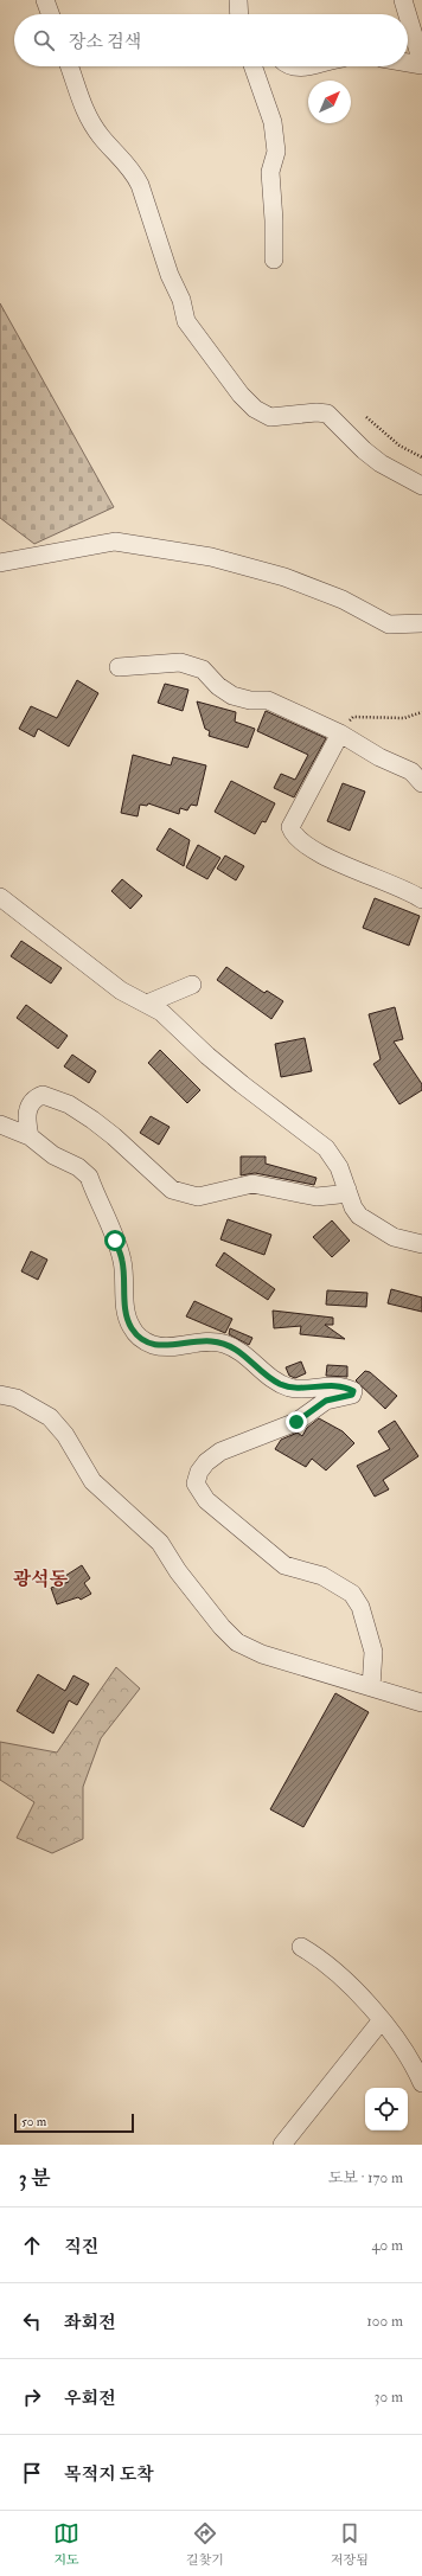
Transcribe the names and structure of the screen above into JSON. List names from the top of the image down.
{
  "districts": ["광석동"],
  "scale_bar": "50 m",
  "north": "top right",
  "page": {
    "search": "장소 검색",
    "scale": "50 m",
    "heading": ["3 분", "도보 · 170 m"],
    "list": [
      ["직진", "40 m"],
      ["좌회전", "100 m"],
      ["우회전", "30 m"],
      "목적지 도착"
    ],
    "nav": ["지도", "길찾기", "저장됨"]
  }
}
